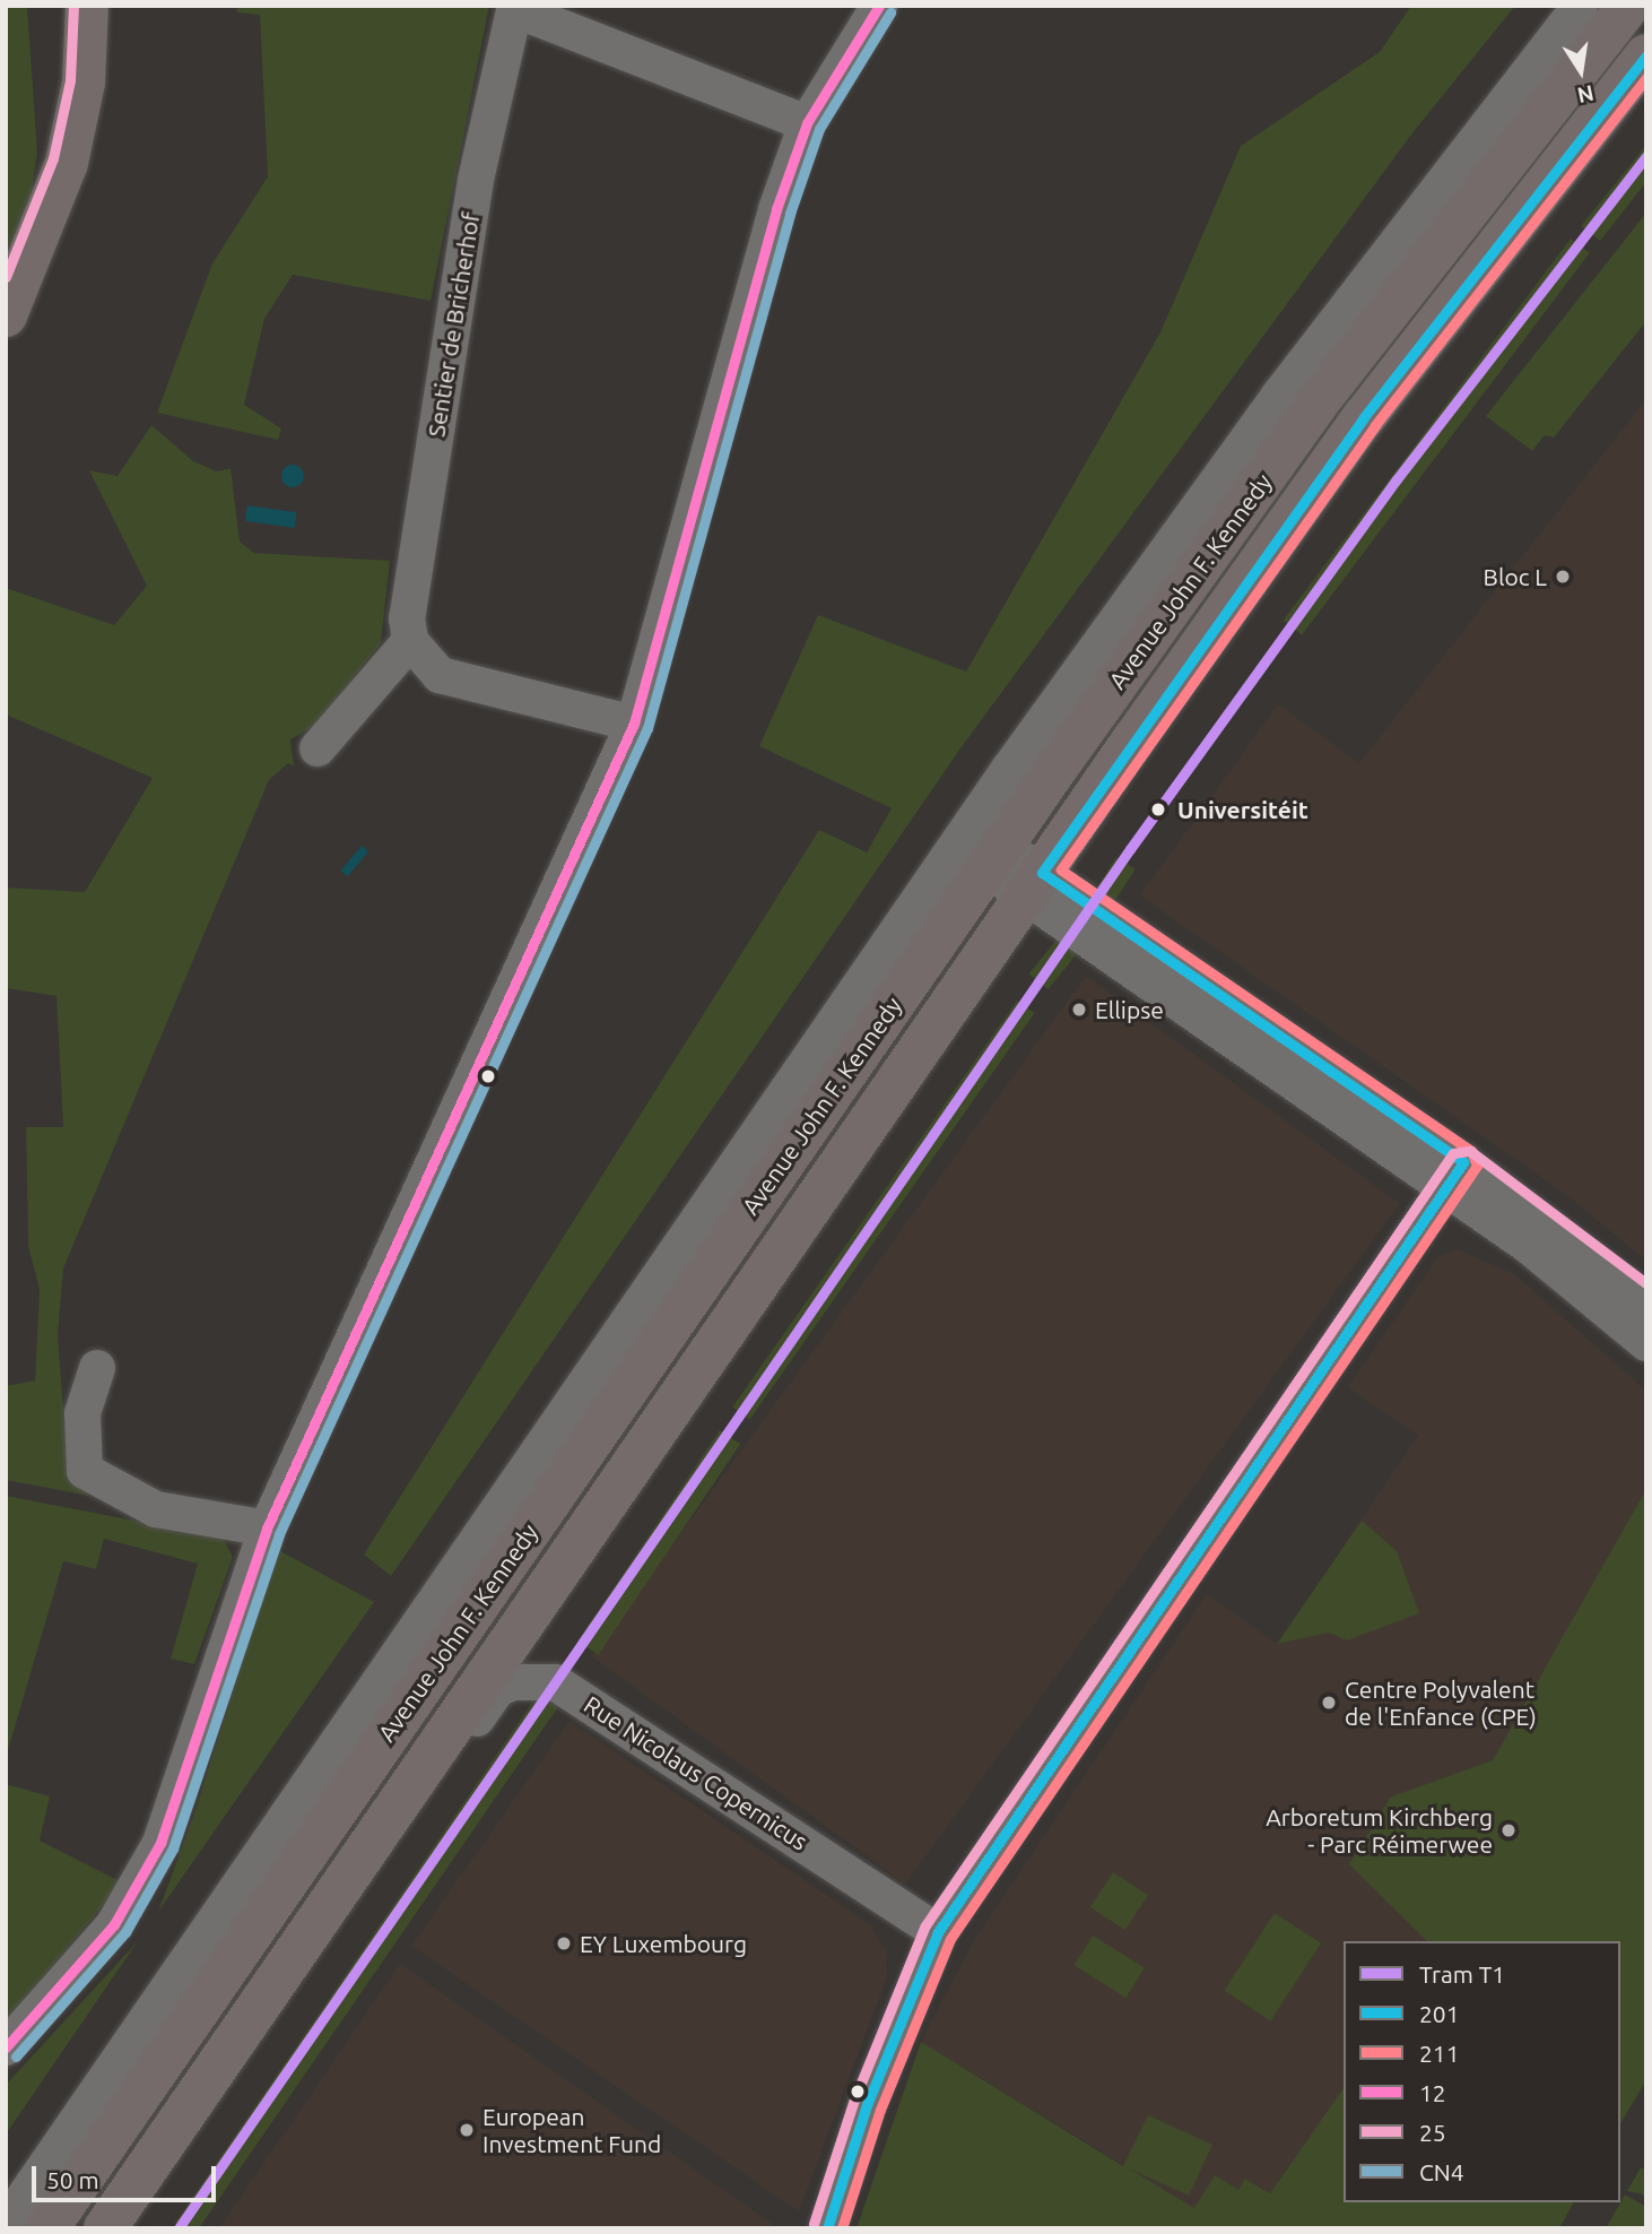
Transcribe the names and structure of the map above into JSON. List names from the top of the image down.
{
  "streets": {
    "main road": ["Avenue John F. Kennedy"],
    "street": ["Sentier de Bricherhof", "Rue Nicolaus Copernicus"]
  },
  "crossings": [
    ["Avenue John F. Kennedy", "Rue Nicolaus Copernicus"]
  ],
  "places": [
    "Bloc L",
    "Universitéit",
    "Ellipse",
    "Centre Polyvalent de l'Enfance (CPE)",
    "Arboretum Kirchberg - Parc Réimerwee",
    "EY Luxembourg",
    "European Investment Fund"
  ],
  "lines": [
    "transit line 12",
    "transit line 25",
    "transit line CN4",
    "transit line 201",
    "transit line 211",
    "tram line T1"
  ],
  "legend": [
    "Tram T1",
    "201",
    "211",
    "12",
    "25",
    "CN4"
  ],
  "scale_bar": "50 m",
  "north": "bottom"
}
